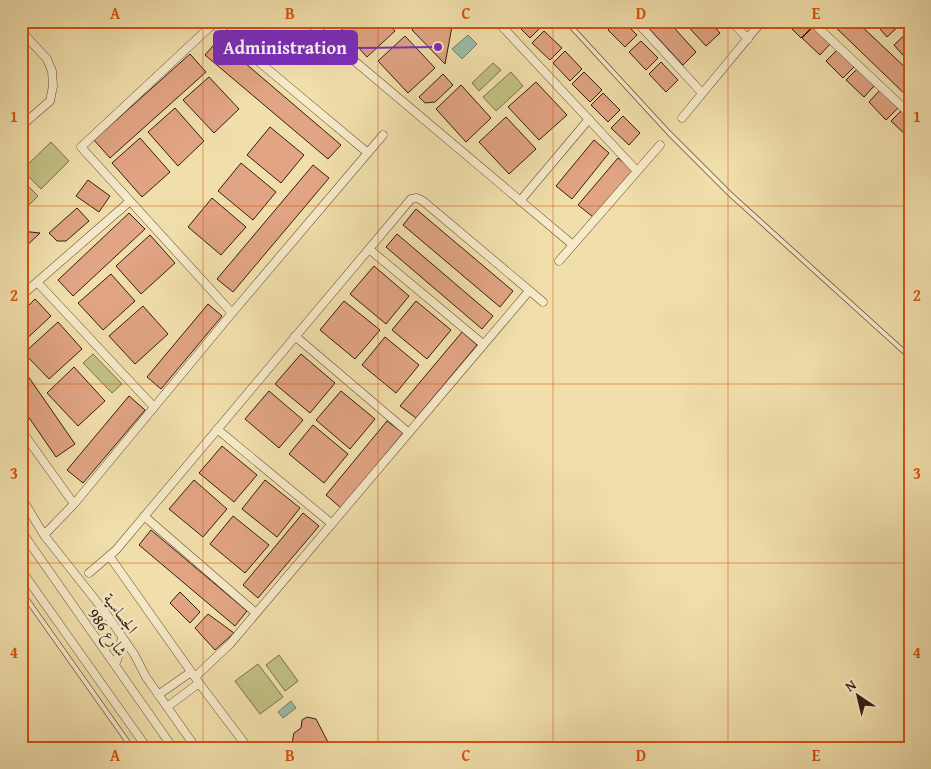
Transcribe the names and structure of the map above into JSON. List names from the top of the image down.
{
  "streets": {
    "street": ["الجساسية", "شارع 986"]
  },
  "places": ["Administration"],
  "north": "top left",
  "grid": {
    "columns": [
      "A",
      "B",
      "C",
      "D",
      "E"
    ],
    "rows": [
      "1",
      "2",
      "3",
      "4"
    ]
  }
}
